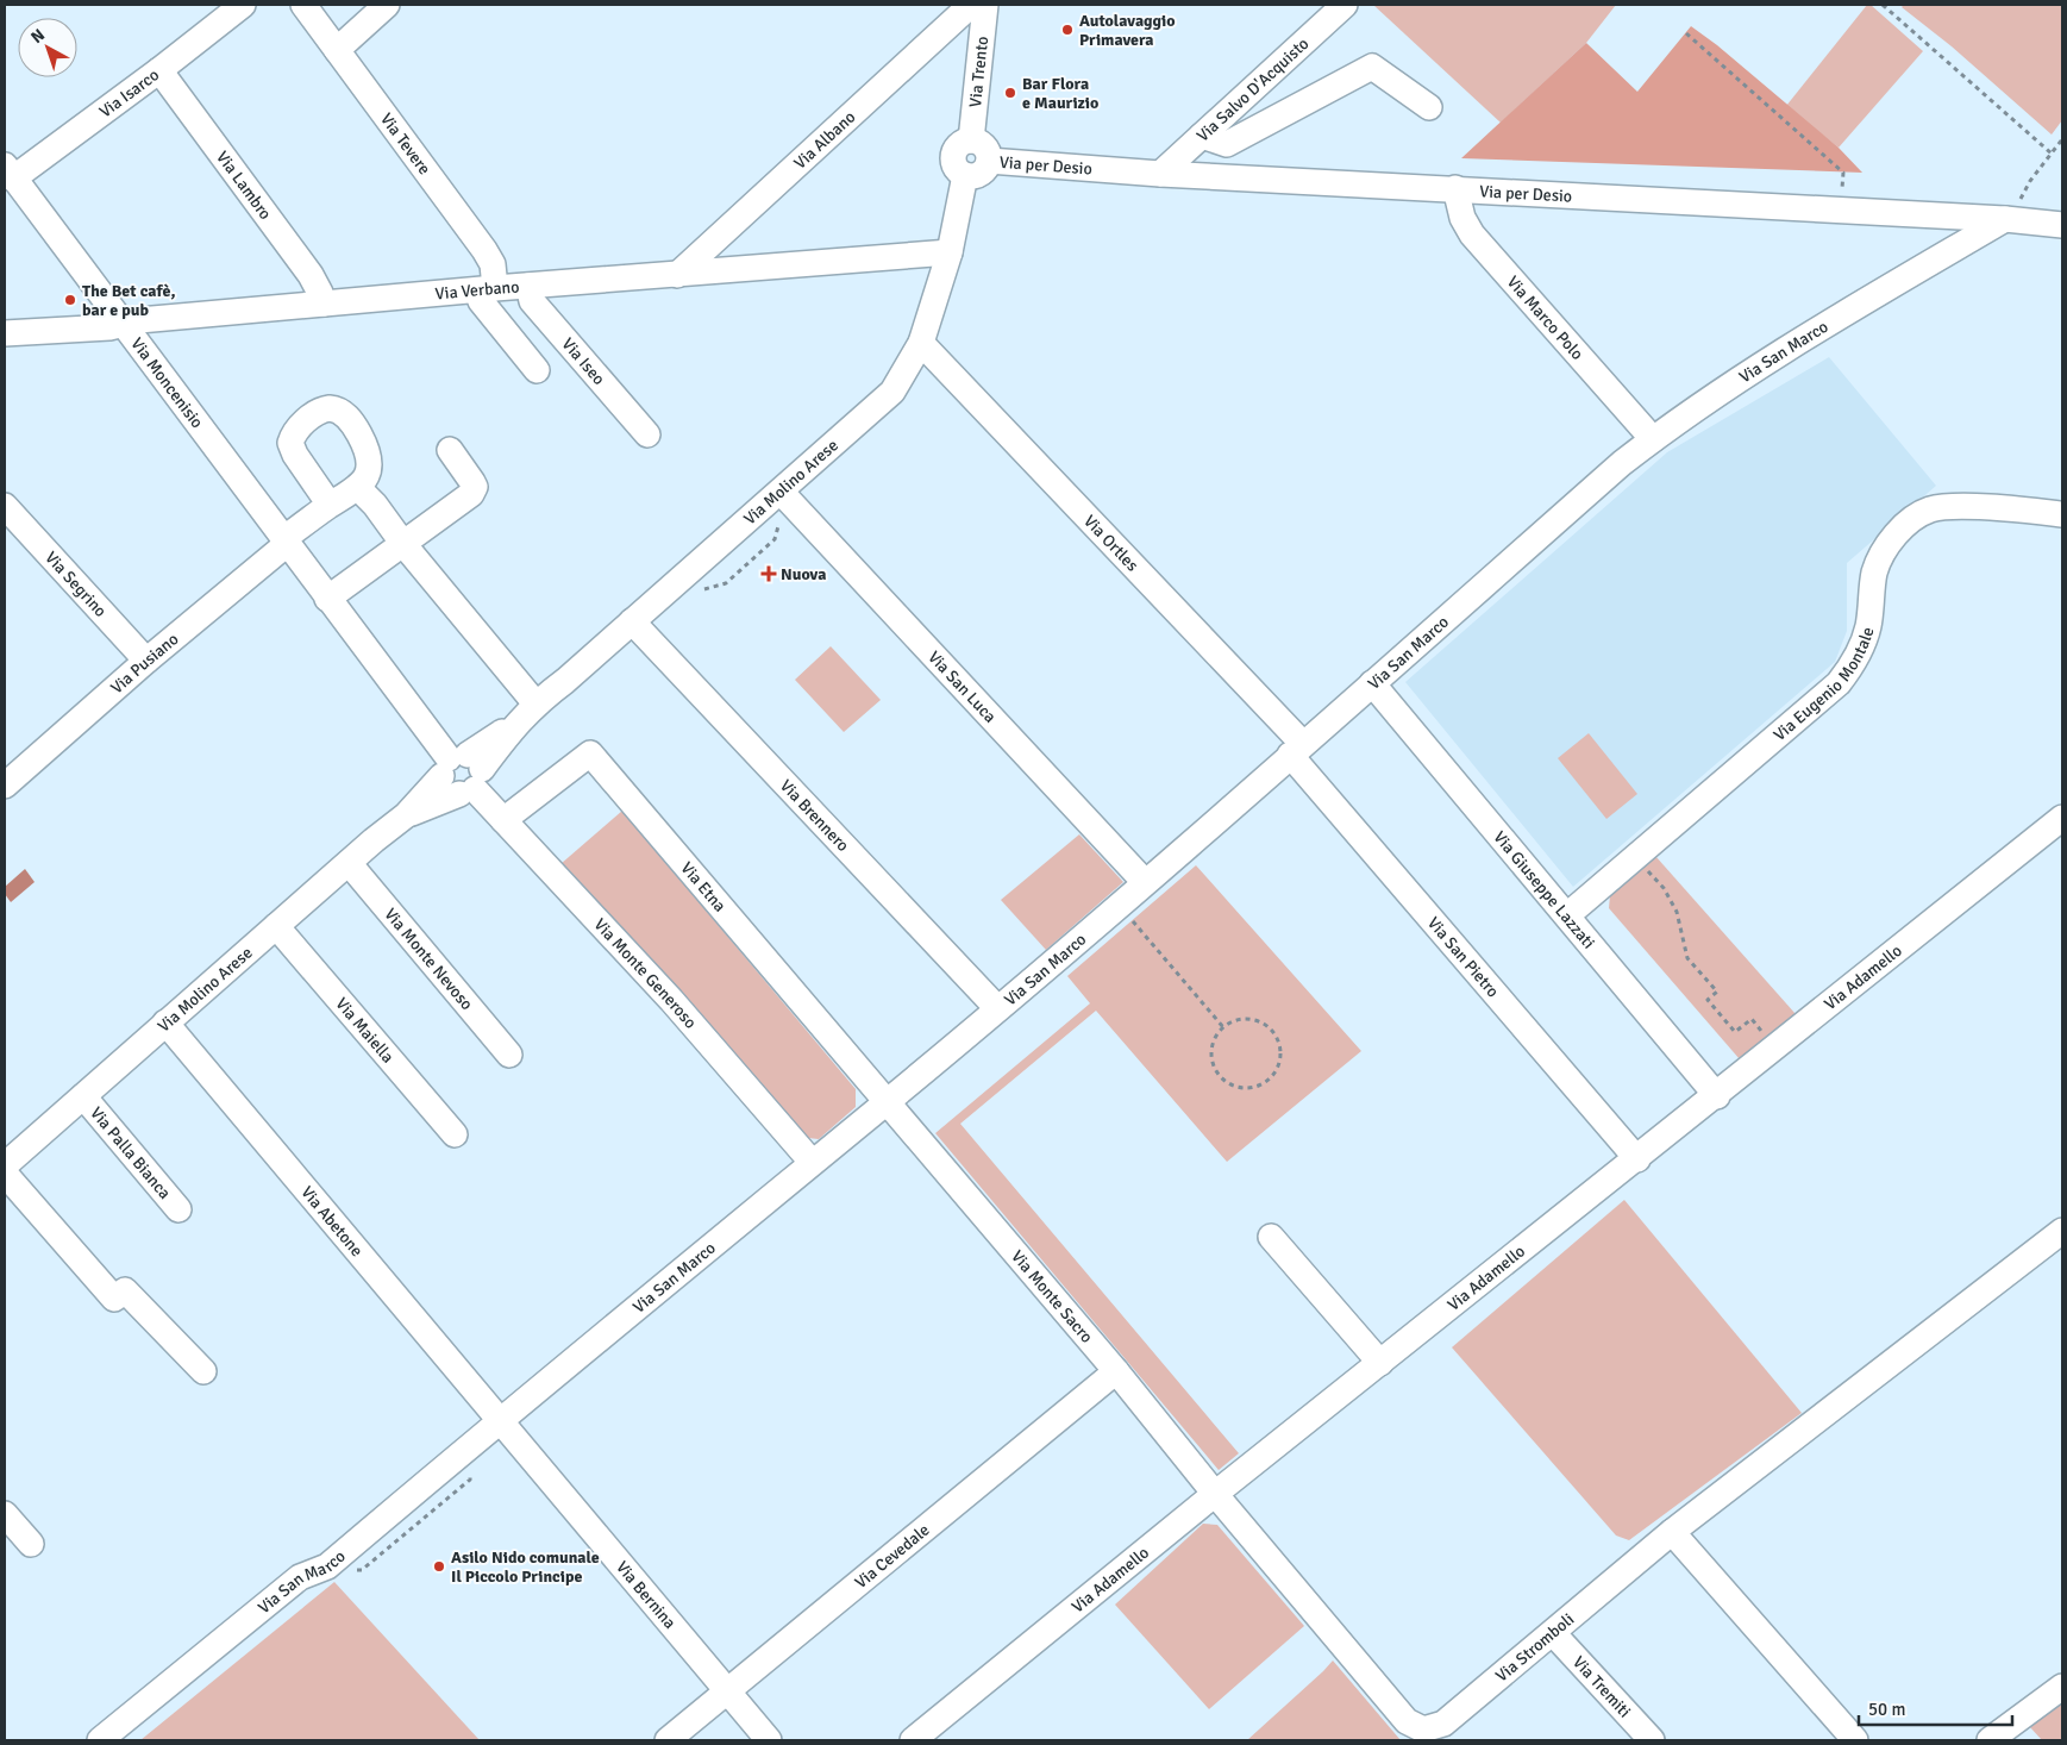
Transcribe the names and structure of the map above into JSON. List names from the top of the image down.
{
  "streets": {
    "street": [
      "Via Trento",
      "Via Salvo D'Acquisto",
      "Via Isarco",
      "Via Albano",
      "Via Tevere",
      "Via per Desio",
      "Via Lambro",
      "Via Verbano",
      "Via Marco Polo",
      "Via San Marco",
      "Via Iseo",
      "Via Moncenisio",
      "Via Molino Arese",
      "Via Ortles",
      "Via Segrino",
      "Via Pusiano",
      "Via Eugenio Montale",
      "Via San Luca",
      "Via Brennero",
      "Via Etna",
      "Via Giuseppe Lazzati",
      "Via San Pietro",
      "Via Monte Nevoso",
      "Via Monte Generoso",
      "Via Adamello",
      "Via Maiella",
      "Via Palla Bianca",
      "Via Abetone",
      "Via Monte Sacro",
      "Via Cevedale",
      "Via Bernina",
      "Via Stromboli",
      "Via Tremiti"
    ]
  },
  "crossings": [
    ["Via Trento", "Via per Desio"],
    ["Via Trento", "Via Molino Arese"],
    ["Via Salvo D'Acquisto", "Via per Desio"],
    ["Via Isarco", "Via Lambro"],
    ["Via Isarco", "Via Moncenisio"],
    ["Via Albano", "Via Verbano"],
    ["Via Tevere", "Via Verbano"],
    ["Via per Desio", "Via Marco Polo"],
    ["Via per Desio", "Via San Marco"],
    ["Via per Desio", "Via Molino Arese"],
    ["Via Lambro", "Via Verbano"],
    ["Via Verbano", "Via Iseo"],
    ["Via Verbano", "Via Moncenisio"],
    ["Via Verbano", "Via Molino Arese"],
    ["Via Marco Polo", "Via San Marco"],
    ["Via San Marco", "Via Ortles"],
    ["Via San Marco", "Via San Luca"],
    ["Via San Marco", "Via Brennero"],
    ["Via San Marco", "Via Etna"],
    ["Via San Marco", "Via Giuseppe Lazzati"],
    ["Via San Marco", "Via San Pietro"],
    ["Via San Marco", "Via Monte Generoso"],
    ["Via San Marco", "Via Abetone"],
    ["Via San Marco", "Via Monte Sacro"],
    ["Via San Marco", "Via Bernina"],
    ["Via Moncenisio", "Via Molino Arese"],
    ["Via Moncenisio", "Via Pusiano"],
    ["Via Moncenisio", "Via Monte Generoso"],
    ["Via Molino Arese", "Via Ortles"],
    ["Via Molino Arese", "Via San Luca"],
    ["Via Molino Arese", "Via Brennero"],
    ["Via Molino Arese", "Via Monte Nevoso"],
    ["Via Molino Arese", "Via Monte Generoso"],
    ["Via Molino Arese", "Via Maiella"],
    ["Via Molino Arese", "Via Palla Bianca"],
    ["Via Molino Arese", "Via Abetone"],
    ["Via Ortles", "Via San Pietro"],
    ["Via Segrino", "Via Pusiano"],
    ["Via Eugenio Montale", "Via Giuseppe Lazzati"],
    ["Via Etna", "Via Monte Generoso"],
    ["Via Etna", "Via Monte Sacro"],
    ["Via Giuseppe Lazzati", "Via Adamello"],
    ["Via San Pietro", "Via Adamello"],
    ["Via Adamello", "Via Monte Sacro"],
    ["Via Adamello", "Via Stromboli"],
    ["Via Abetone", "Via Bernina"],
    ["Via Monte Sacro", "Via Cevedale"],
    ["Via Monte Sacro", "Via Stromboli"],
    ["Via Cevedale", "Via Bernina"],
    ["Via Stromboli", "Via Tremiti"]
  ],
  "places": {
    "other": [
      "Autolavaggio Primavera",
      "Bar Flora e Maurizio",
      "The Bet cafè, bar e pub",
      "Asilo Nido comunale Il Piccolo Principe"
    ],
    "health": ["Nuova"]
  },
  "scale_bar": "50 m",
  "north": "top left"
}
